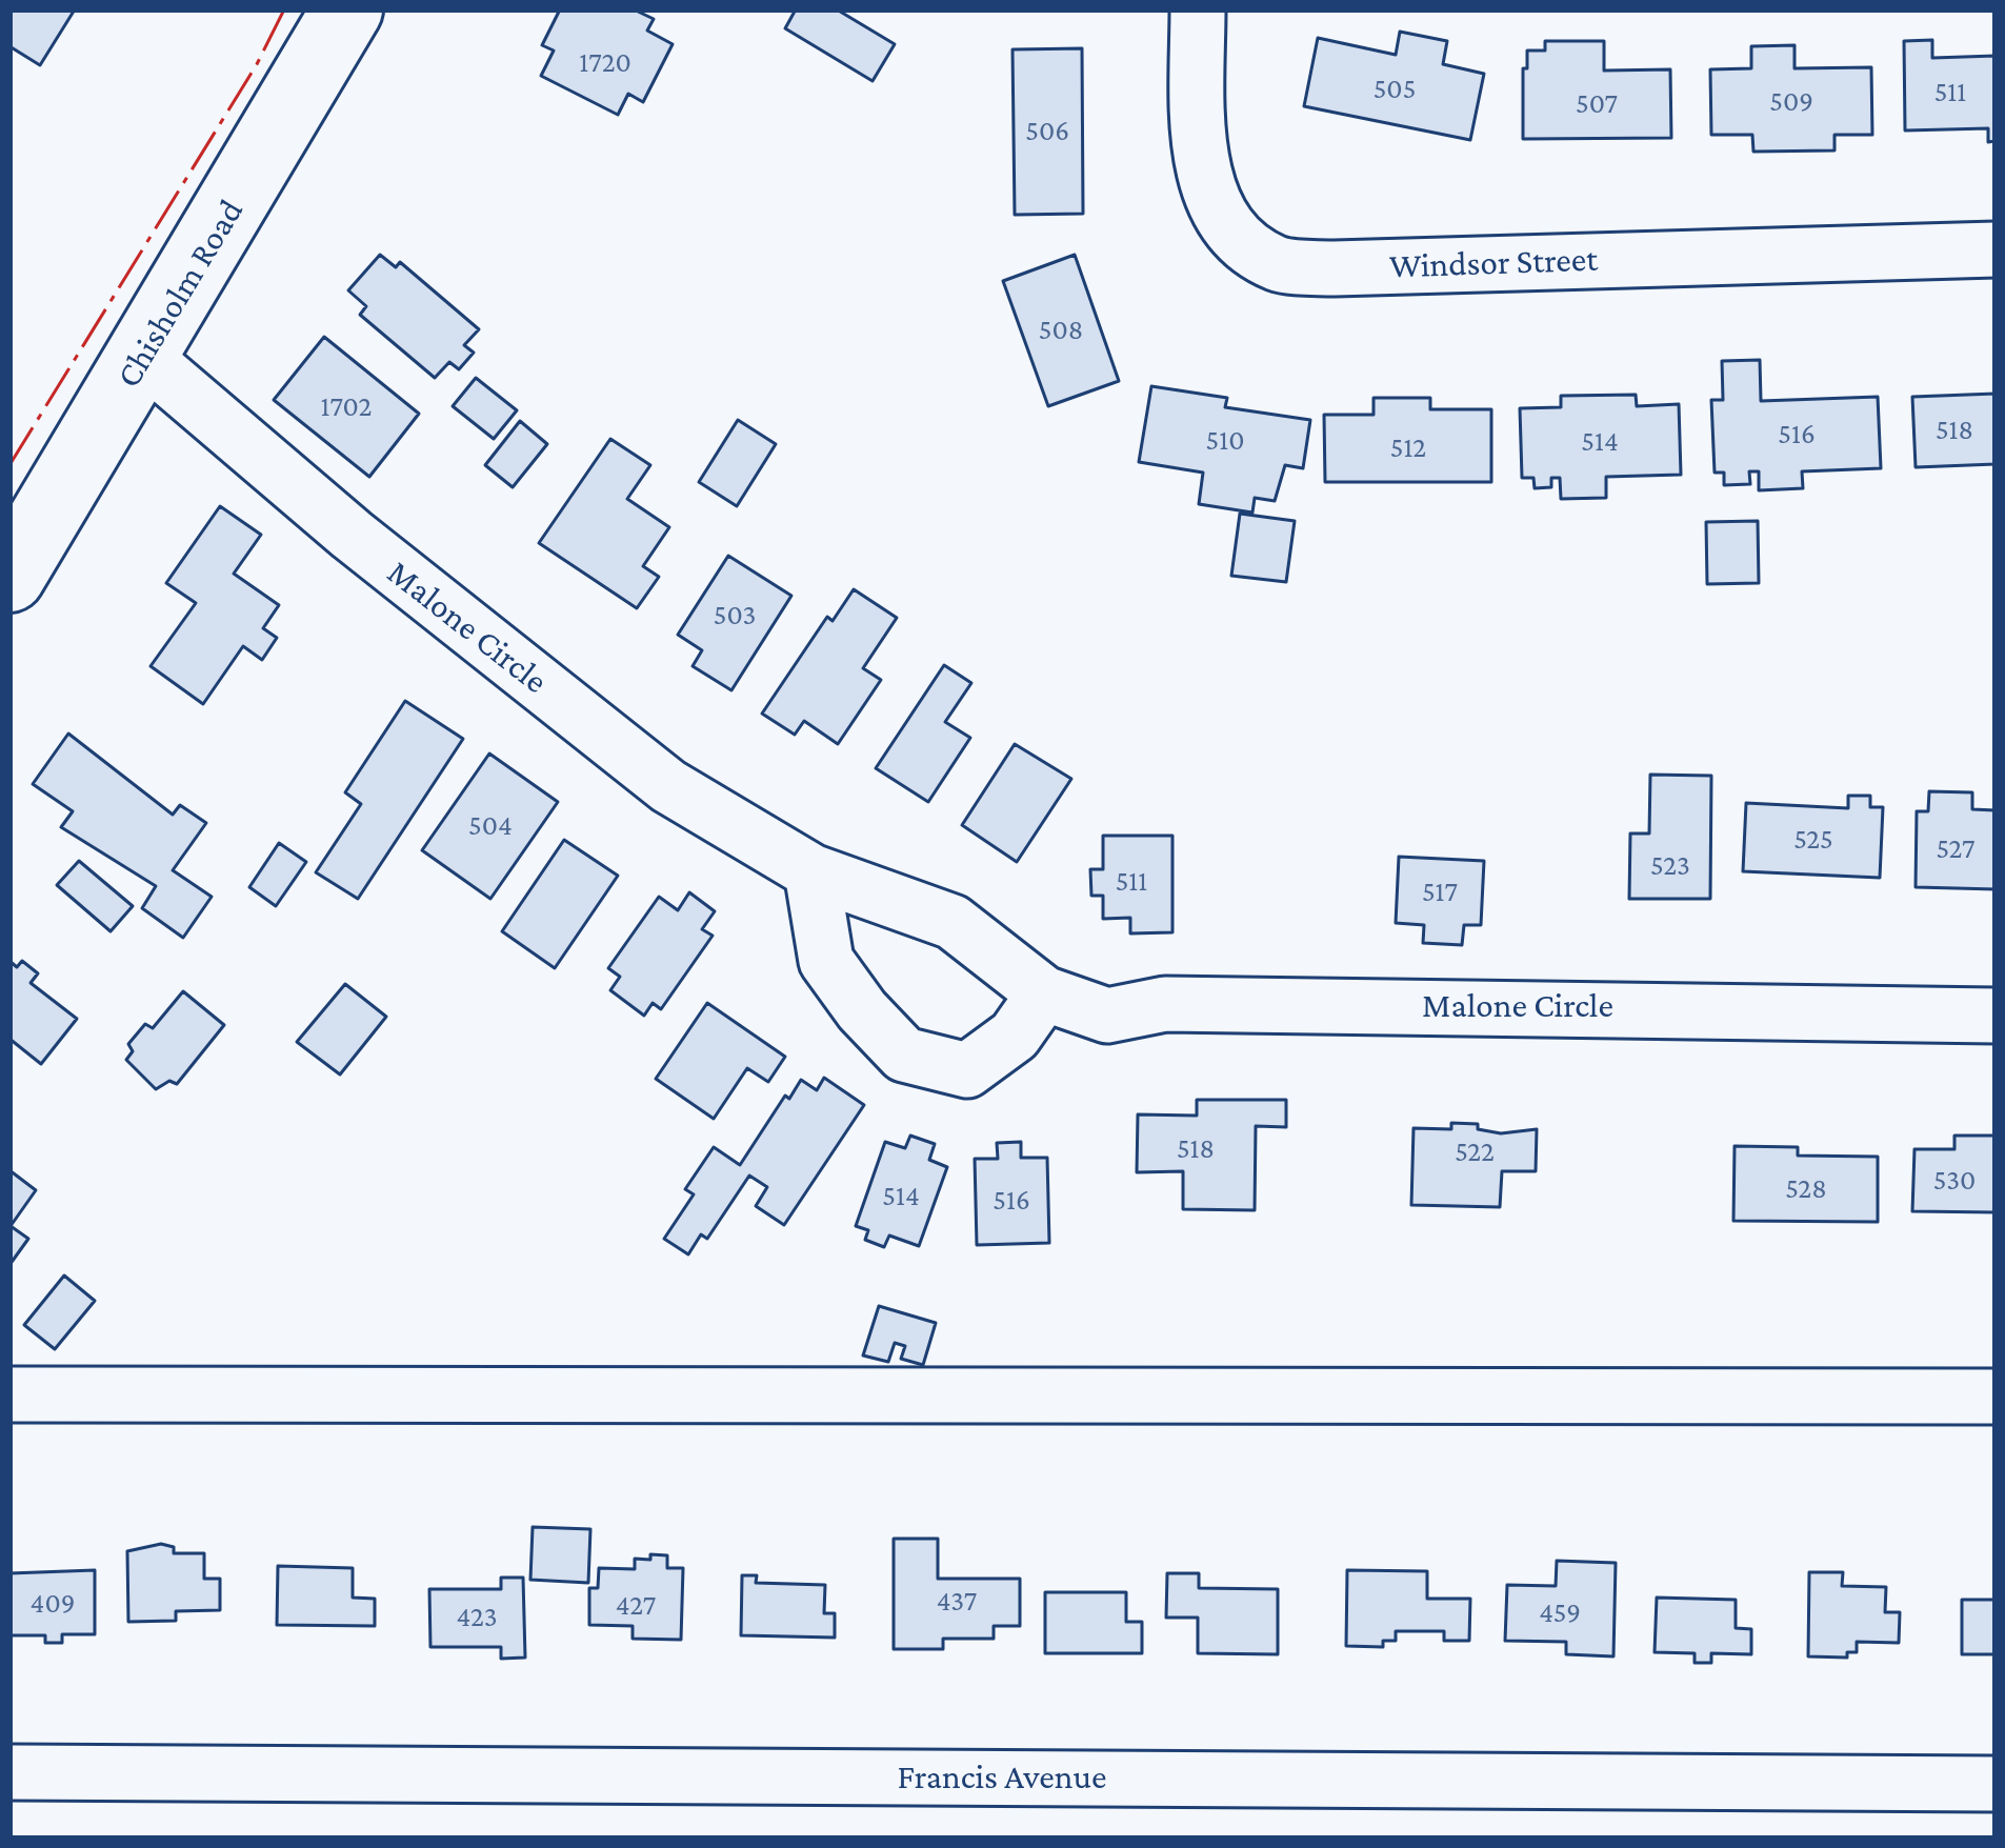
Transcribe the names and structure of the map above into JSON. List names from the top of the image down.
{
  "streets": {
    "main road": ["Chisholm Road"],
    "street": ["Windsor Street", "Malone Circle", "Francis Avenue"]
  },
  "crossings": [
    ["Chisholm Road", "Malone Circle"]
  ],
  "house_numbers": [
    "1720",
    "505",
    "511",
    "509",
    "507",
    "506",
    "508",
    "1702",
    "518",
    "516",
    "510",
    "514",
    "512",
    "503",
    "504",
    "525",
    "527",
    "523",
    "511",
    "517",
    "518",
    "522",
    "530",
    "528",
    "514",
    "516",
    "437",
    "409",
    "427",
    "459",
    "423"
  ]
}
